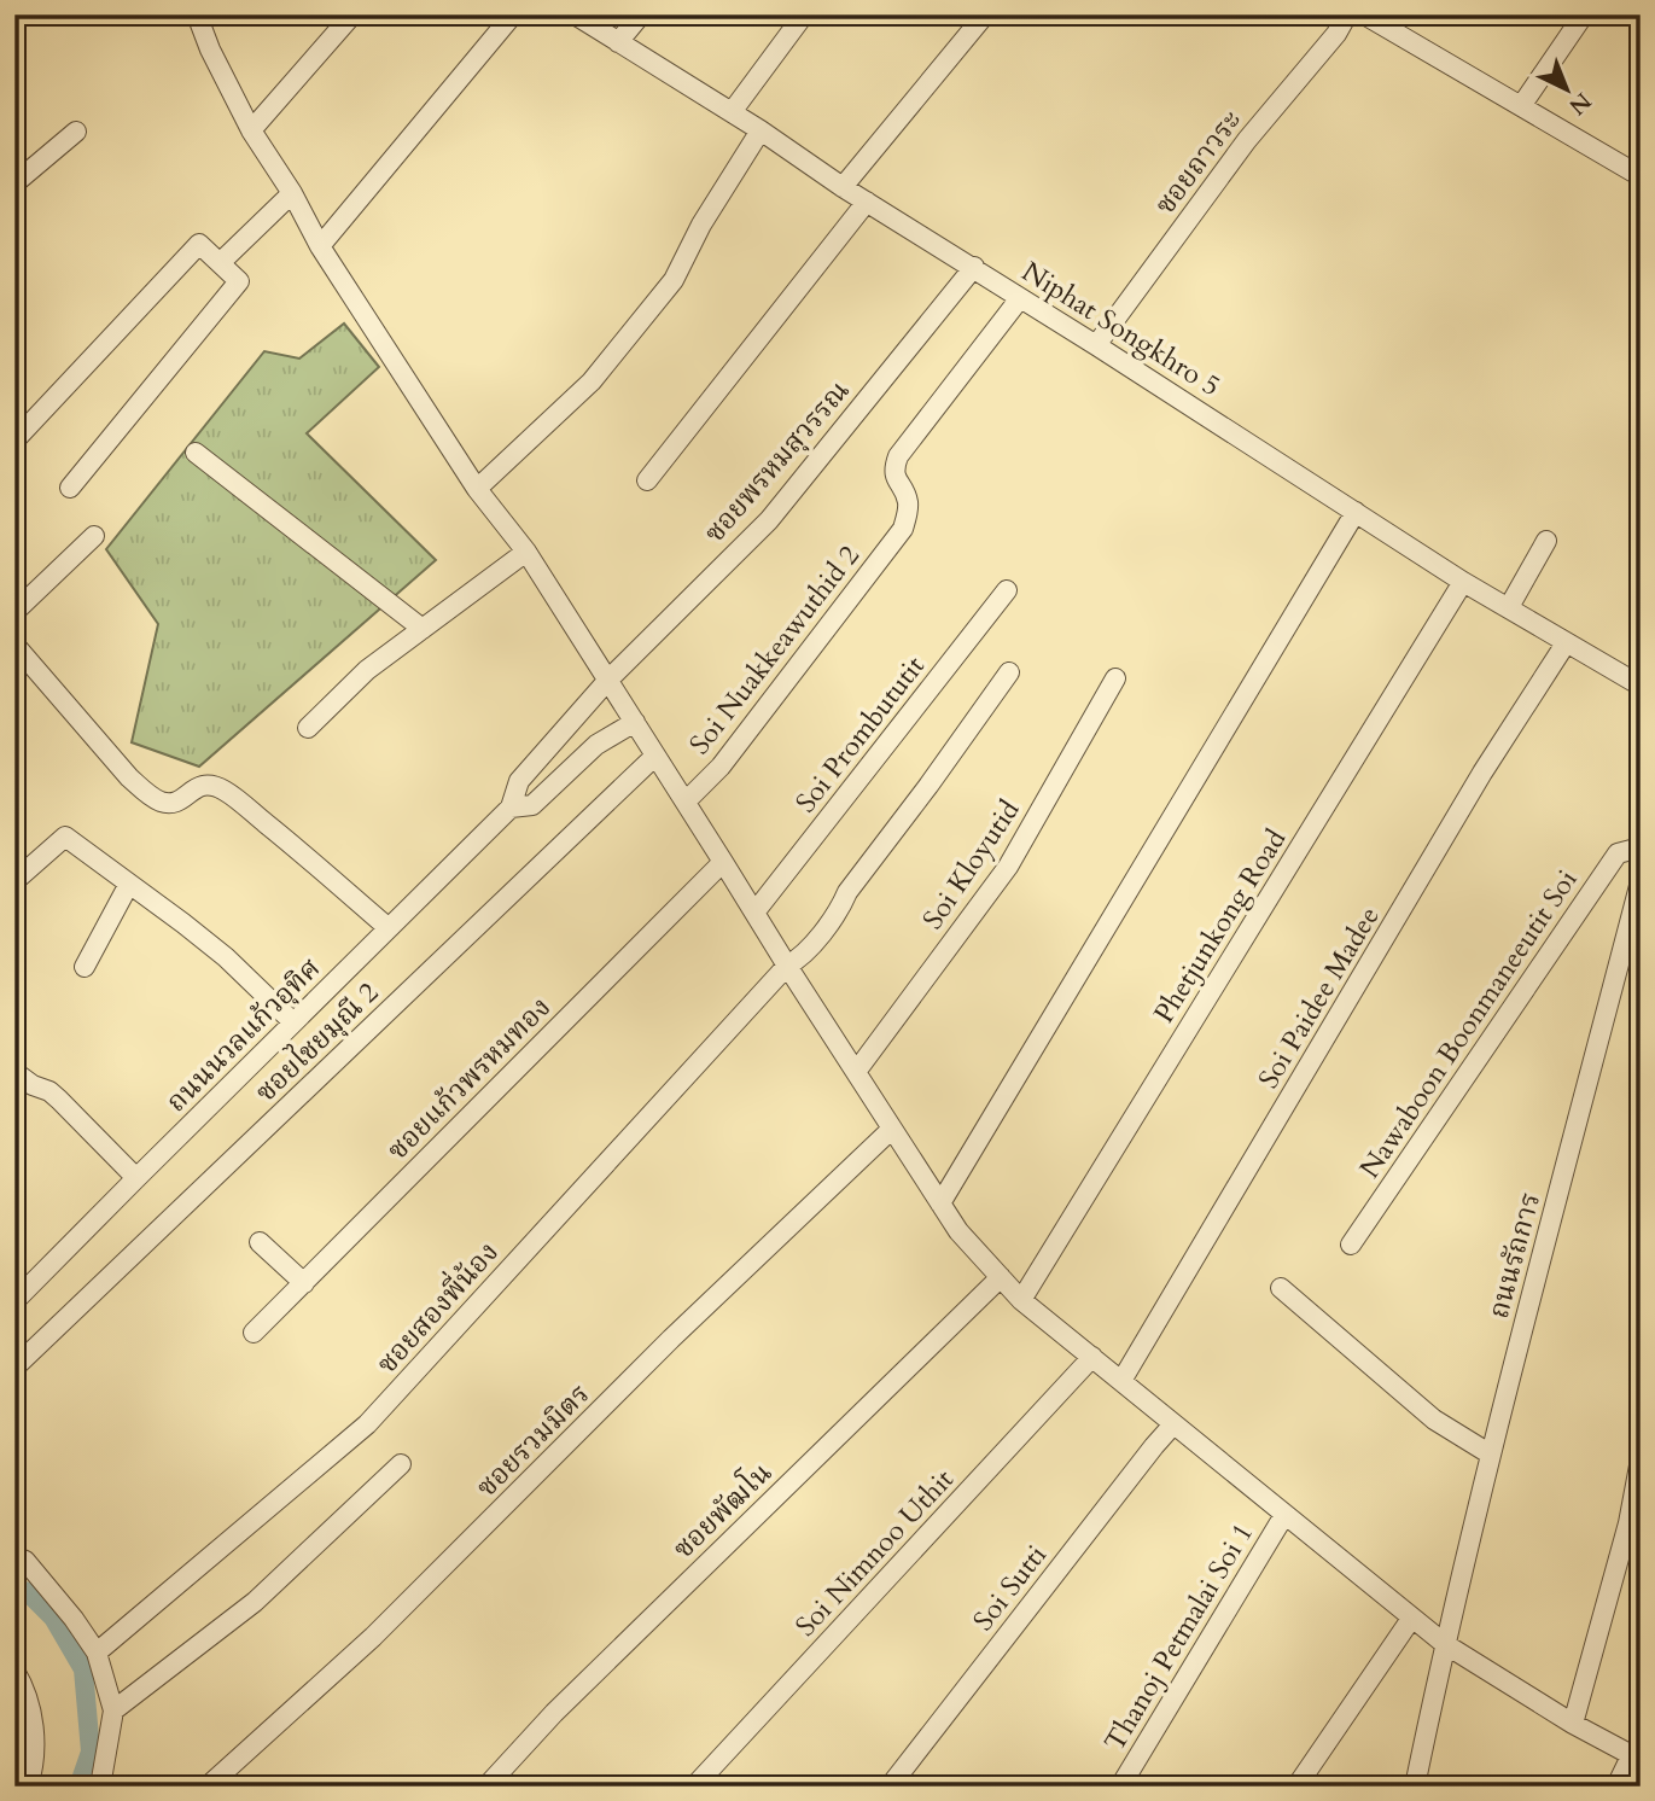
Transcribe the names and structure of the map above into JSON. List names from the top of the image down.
{
  "streets": {
    "street": [
      "ซอยถาวระ",
      "Niphat Songkhro 5",
      "ซอยพรหมสุวรรณ",
      "Soi Nuakkeawuthid 2",
      "Soi Prombututit",
      "Soi Kloyutid",
      "Phetjunkong Road",
      "Soi Paidee Madee",
      "Nawaboon Boonmaneeutit Soi",
      "ถนนนวลแก้วอุทิศ",
      "ซอยไชยมุณี 2",
      "ซอยแก้วพรหมทอง",
      "ถนนรัถการ",
      "ซอยสองพี่น้อง",
      "ซอยรวมมิตร",
      "ซอยพัฒโน",
      "Soi Nimnoo Uthit",
      "Soi Sutti",
      "Thanoj Petmalai Soi 1"
    ]
  },
  "crossings": [
    ["ซอยถาวระ", "Niphat Songkhro 5"],
    ["Niphat Songkhro 5", "ซอยพรหมสุวรรณ"],
    ["Niphat Songkhro 5", "Soi Nuakkeawuthid 2"],
    ["Niphat Songkhro 5", "Phetjunkong Road"],
    ["Niphat Songkhro 5", "Soi Paidee Madee"],
    ["ซอยพรหมสุวรรณ", "ถนนนวลแก้วอุทิศ"]
  ],
  "north": "bottom right"
}
